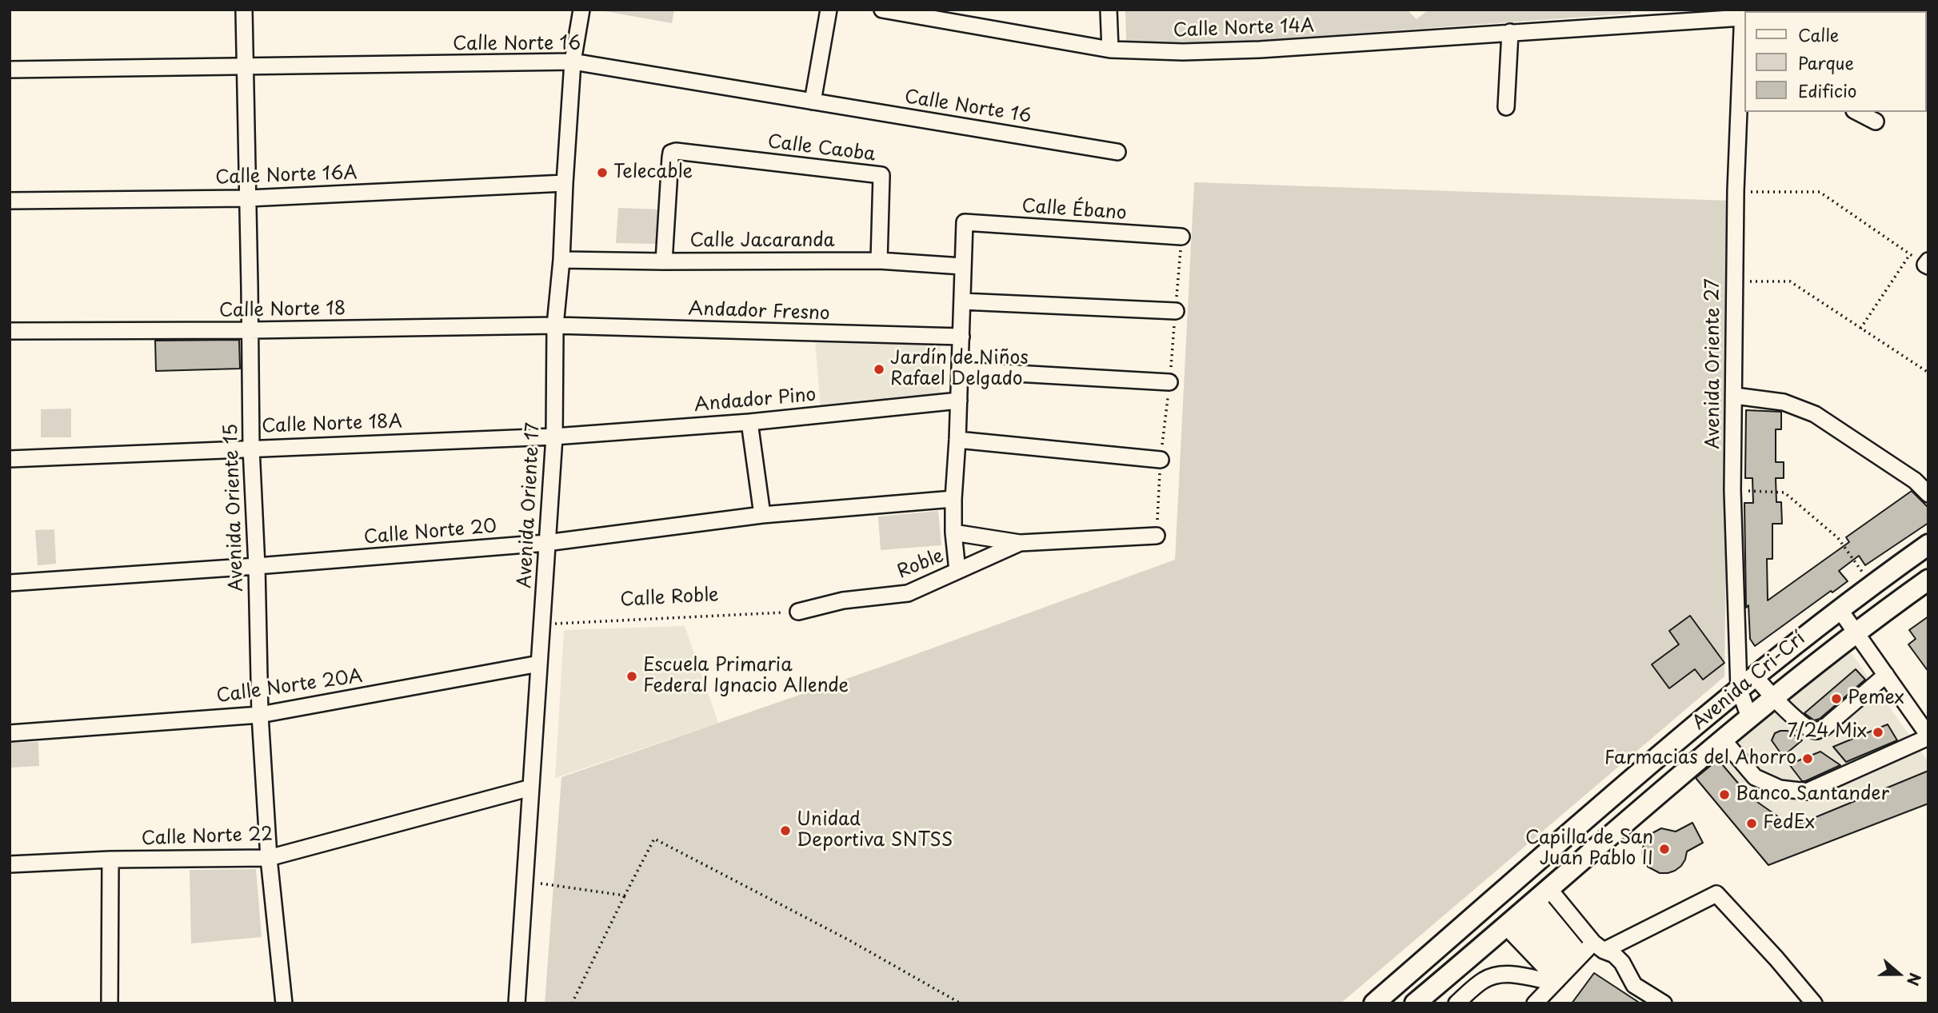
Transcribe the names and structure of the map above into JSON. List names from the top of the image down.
{
  "streets": {
    "main road": ["Avenida Cri-Crí"],
    "street": [
      "Calle Norte 14A",
      "Calle Norte 16",
      "Calle Caoba",
      "Calle Norte 16A",
      "Calle Ébano",
      "Calle Jacaranda",
      "Calle Norte 18",
      "Andador Fresno",
      "Avenida Oriente 27",
      "Andador Pino",
      "Calle Norte 18A",
      "Avenida Oriente 17",
      "Avenida Oriente 15",
      "Calle Norte 20",
      "Roble",
      "Calle Norte 20A",
      "Calle Norte 22"
    ],
    "path": ["Calle Roble"]
  },
  "crossings": [
    ["Calle Norte 14A", "Avenida Oriente 27"],
    ["Calle Norte 16", "Avenida Oriente 17"],
    ["Calle Norte 16", "Avenida Oriente 15"],
    ["Calle Caoba", "Calle Jacaranda"],
    ["Calle Norte 16A", "Avenida Oriente 17"],
    ["Calle Norte 16A", "Avenida Oriente 15"],
    ["Calle Ébano", "Calle Jacaranda"],
    ["Calle Jacaranda", "Avenida Oriente 17"],
    ["Calle Norte 18", "Andador Fresno"],
    ["Calle Norte 18", "Avenida Oriente 17"],
    ["Calle Norte 18", "Avenida Oriente 15"],
    ["Andador Fresno", "Avenida Oriente 17"],
    ["Avenida Oriente 27", "Avenida Cri-Crí"],
    ["Andador Pino", "Calle Norte 18A"],
    ["Andador Pino", "Avenida Oriente 17"],
    ["Calle Norte 18A", "Avenida Oriente 17"],
    ["Calle Norte 18A", "Avenida Oriente 15"],
    ["Avenida Oriente 17", "Calle Norte 20"],
    ["Avenida Oriente 17", "Calle Roble"],
    ["Avenida Oriente 17", "Calle Norte 20A"],
    ["Avenida Oriente 17", "Calle Norte 22"],
    ["Avenida Oriente 15", "Calle Norte 20"],
    ["Avenida Oriente 15", "Calle Norte 20A"],
    ["Avenida Oriente 15", "Calle Norte 22"],
    ["Roble", "Calle Roble"]
  ],
  "places": [
    "Telecable",
    "Jardín de Niños Rafael Delgado",
    "Escuela Primaria Federal Ignacio Allende",
    "Pemex",
    "7/24 Mix",
    "Farmacias del Ahorro",
    "Banco Santander",
    "FedEx",
    "Unidad Deportiva SNTSS",
    "Capilla de San Juan Pablo II"
  ],
  "legend": ["Calle", "Parque", "Edificio"],
  "north": "right"
}
